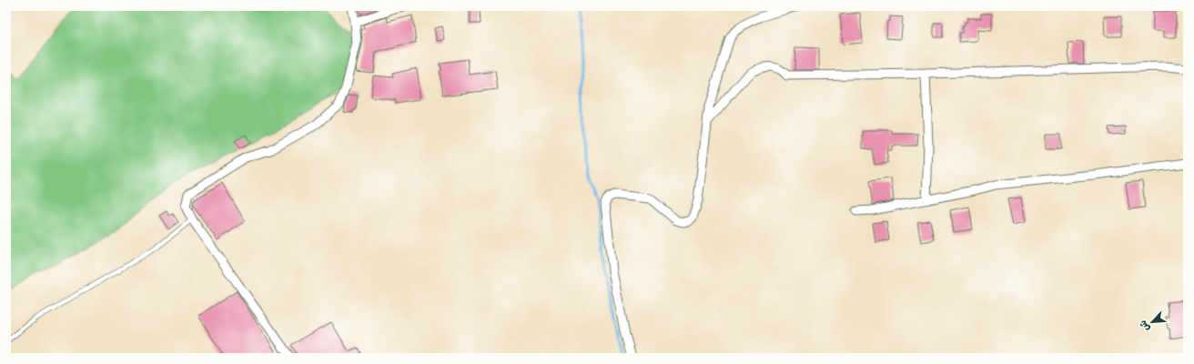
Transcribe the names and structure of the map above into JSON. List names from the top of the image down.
{
  "north": "bottom left"
}
